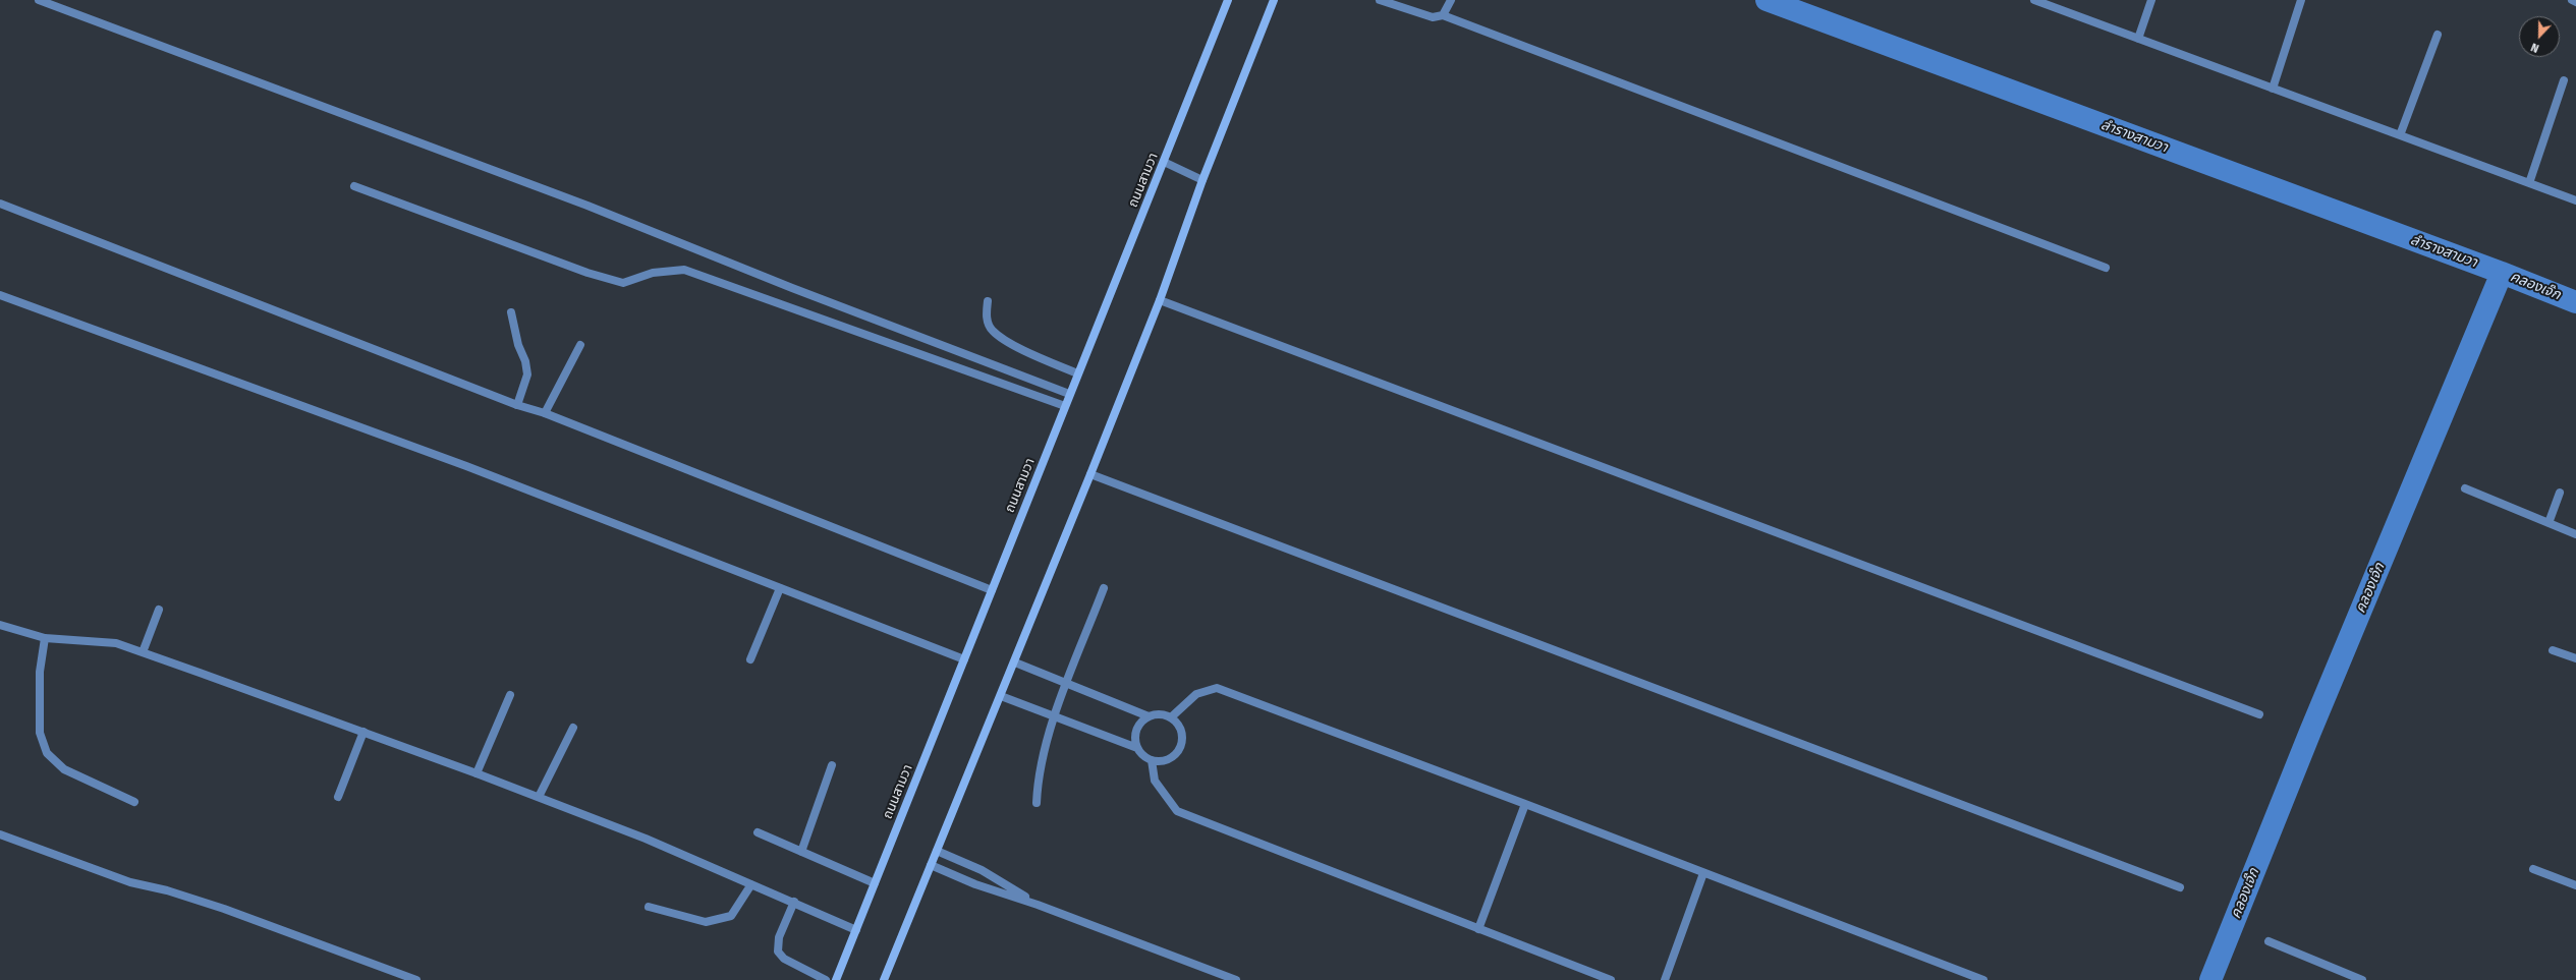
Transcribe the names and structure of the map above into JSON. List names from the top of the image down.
{
  "streets": {
    "street": ["ถนนสามวา"]
  },
  "water": ["ลำรางสามวา", "คลองเจ๊ก"],
  "north": "bottom"
}
